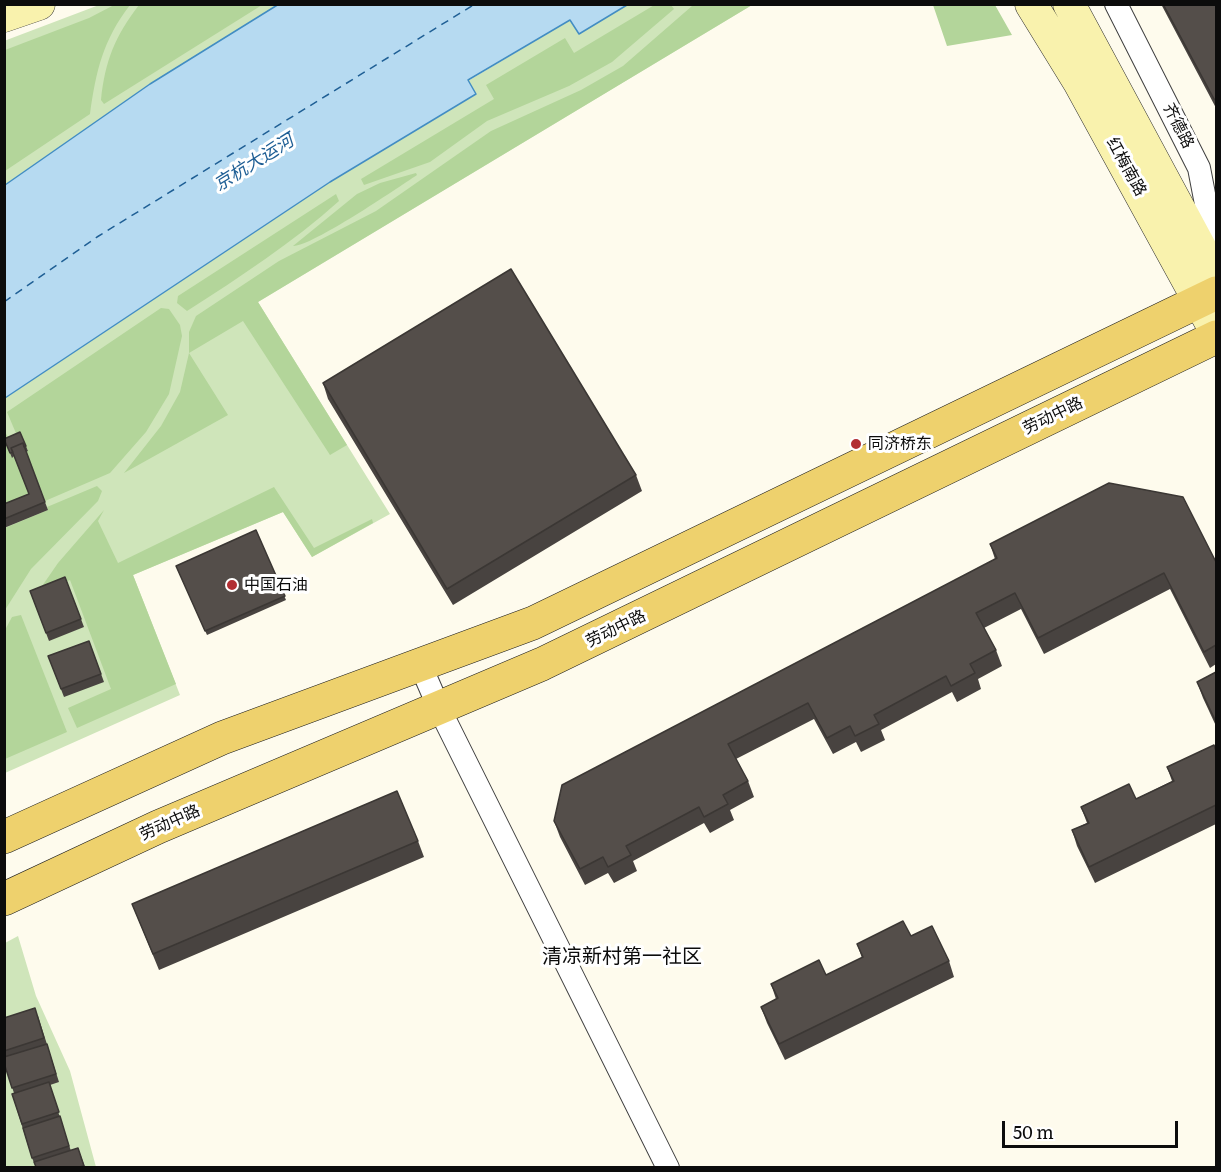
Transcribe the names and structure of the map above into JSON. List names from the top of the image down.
{
  "streets": {
    "main road": ["劳动中路"],
    "street": ["齐德路", "红梅南路"]
  },
  "districts": ["清凉新村第一社区"],
  "water": ["京杭大运河"],
  "places": ["同济桥东", "中国石油"],
  "scale_bar": "50 m"
}
